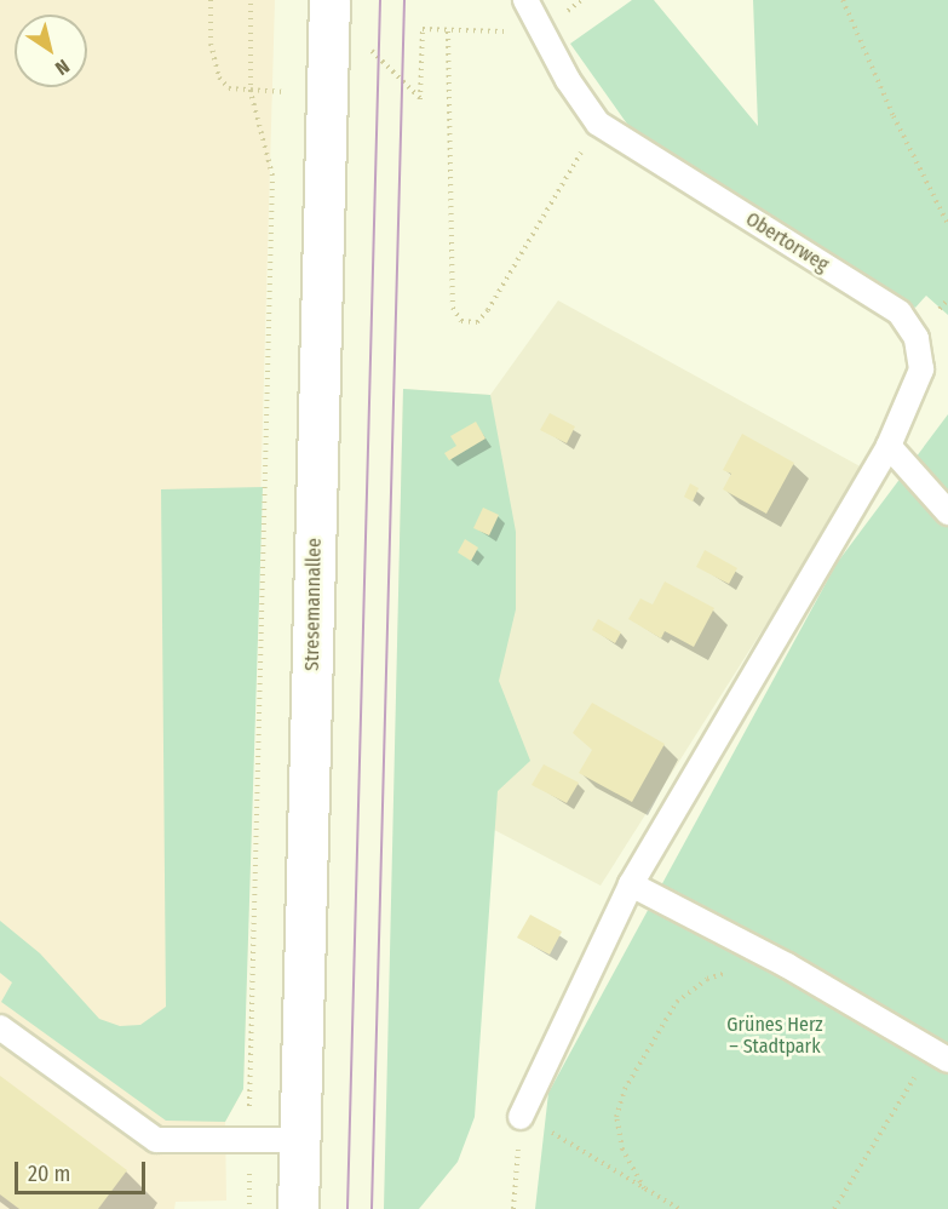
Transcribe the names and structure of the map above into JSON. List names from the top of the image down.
{
  "streets": {
    "street": ["Stresemannallee"],
    "lane": ["Obertorweg"]
  },
  "parks": ["Grünes Herz – Stadtpark"],
  "scale_bar": "20 m",
  "north": "bottom right"
}
